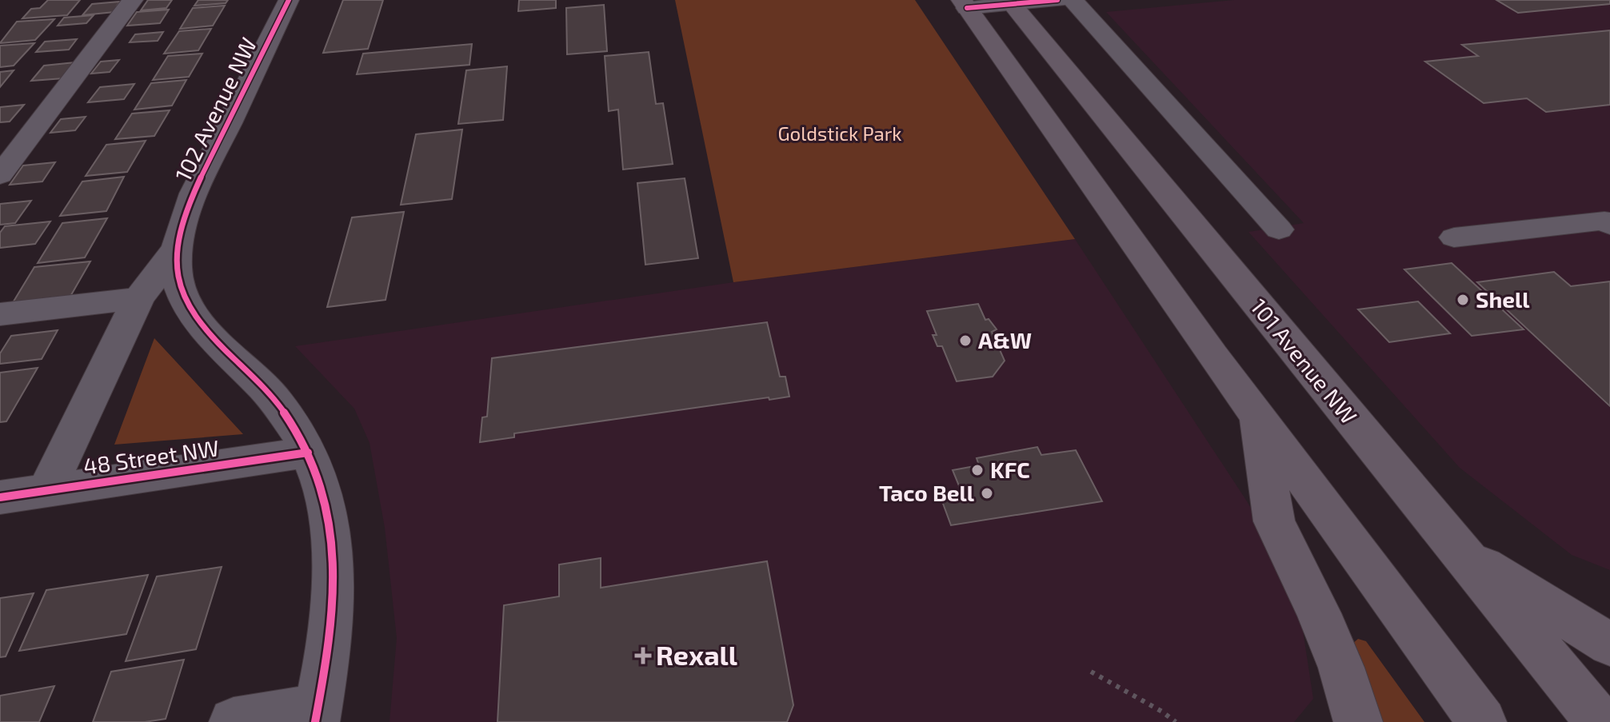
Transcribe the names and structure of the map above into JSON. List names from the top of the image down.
{
  "streets": {
    "main road": ["101 Avenue NW"],
    "street": ["102 Avenue NW", "48 Street NW"]
  },
  "crossings": [
    ["102 Avenue NW", "48 Street NW"]
  ],
  "parks": ["Goldstick Park"],
  "places": {
    "other": [
      "Shell",
      "A&W",
      "KFC",
      "Taco Bell"
    ],
    "health": ["Rexall"]
  }
}
